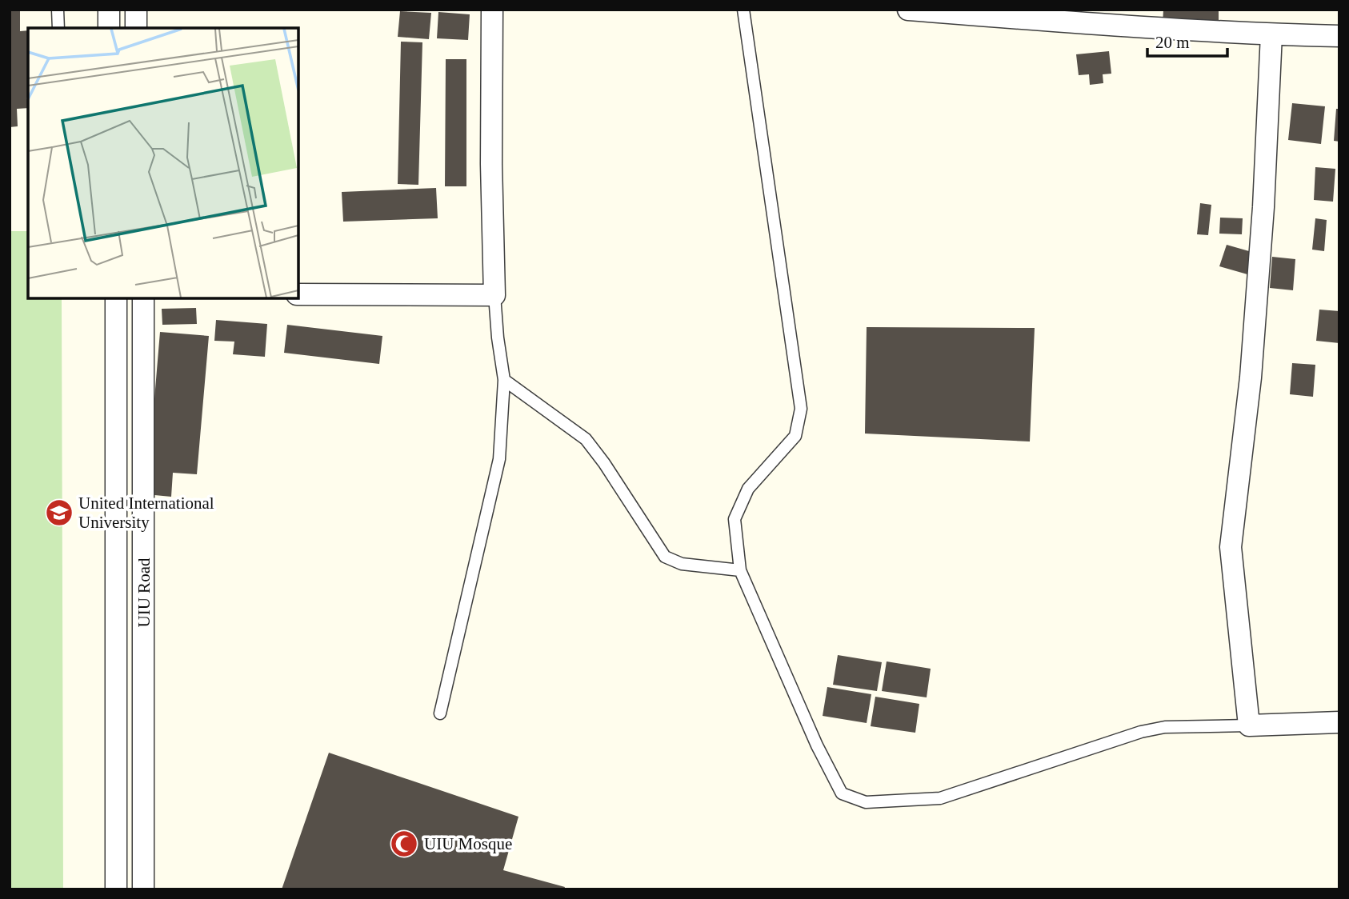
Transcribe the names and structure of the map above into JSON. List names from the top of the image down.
{
  "streets": {
    "street": ["UIU Road"]
  },
  "places": {
    "school or university": ["United International University"],
    "mosque": ["UIU Mosque"]
  },
  "scale_bar": "20 m"
}
